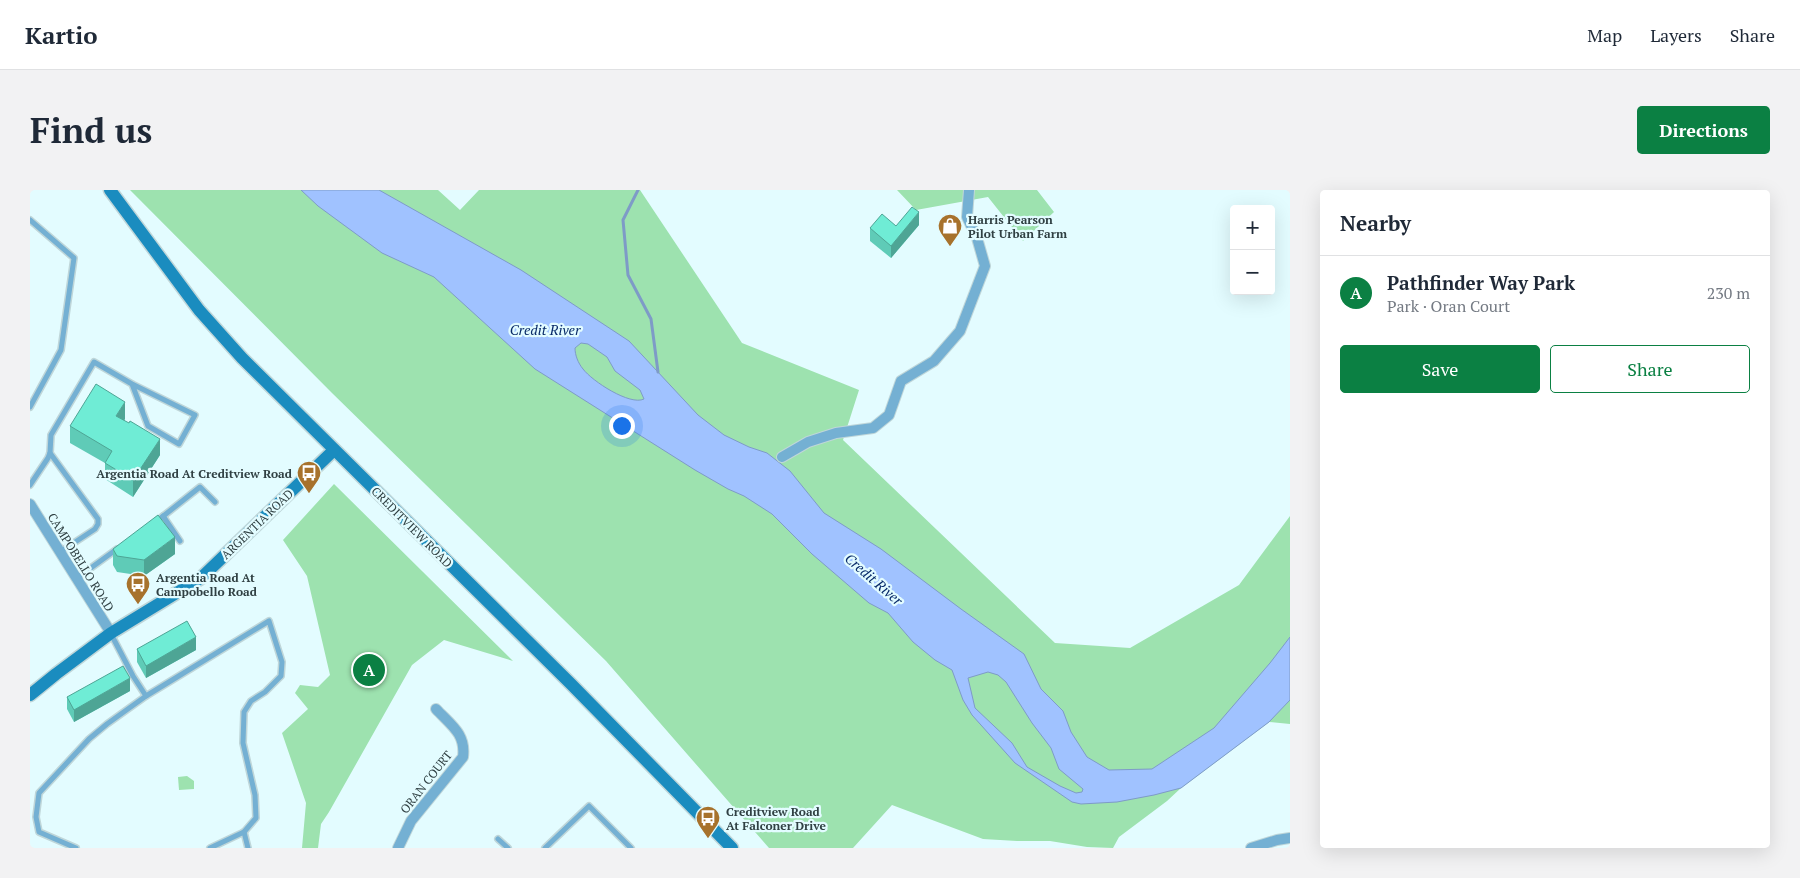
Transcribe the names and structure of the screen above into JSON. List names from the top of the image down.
{
  "streets": {
    "main road": ["ARGENTIA ROAD", "CREDITVIEW ROAD"],
    "street": ["CAMPOBELLO ROAD", "ORAN COURT"]
  },
  "crossings": [
    ["ARGENTIA ROAD", "CREDITVIEW ROAD"],
    ["ARGENTIA ROAD", "CAMPOBELLO ROAD"]
  ],
  "water": ["Credit River"],
  "places": {
    "shop": ["Harris Pearson Pilot Urban Farm"],
    "bus stop": ["Argentia Road At Creditview Road", "Argentia Road At Campobello Road", "Creditview Road At Falconer Drive"]
  },
  "page": {
    "header": "Kartio",
    "nav": ["Map", "Layers", "Share"],
    "buttons": [
      "Directions",
      ["Save", "Share"]
    ],
    "title": "Find us",
    "heading": "Nearby",
    "map_buttons": ["+", "−"],
    "list": [
      {
        "mark": "A",
        "name": "Pathfinder Way Park",
        "note": "Park · Oran Court",
        "value": "230 m"
      }
    ],
    "pins": "A"
  }
}
